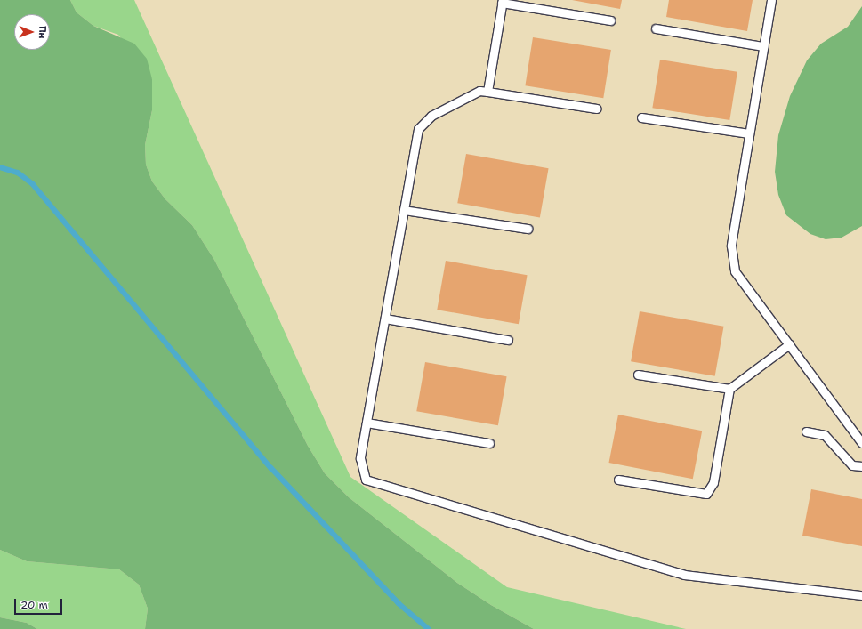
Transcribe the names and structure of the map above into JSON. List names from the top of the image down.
{
  "scale_bar": "20 m",
  "north": "right"
}
